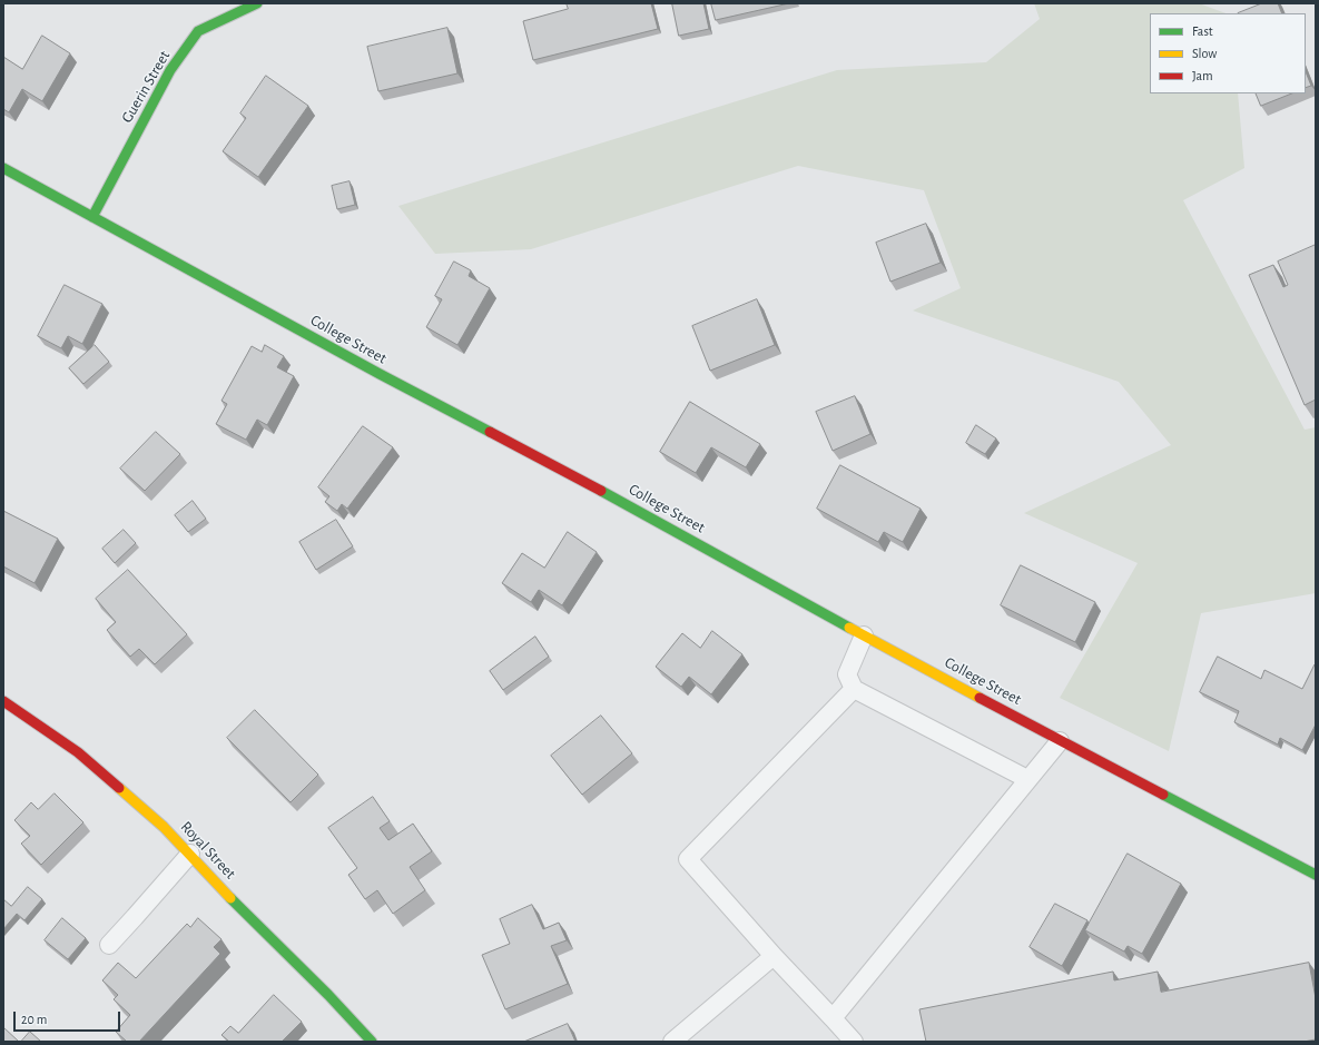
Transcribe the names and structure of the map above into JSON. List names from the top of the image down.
{
  "streets": {
    "street": ["Guerin Street", "College Street", "Royal Street"]
  },
  "crossings": [
    ["Guerin Street", "College Street"]
  ],
  "legend": ["Fast", "Slow", "Jam"],
  "scale_bar": "20 m"
}
